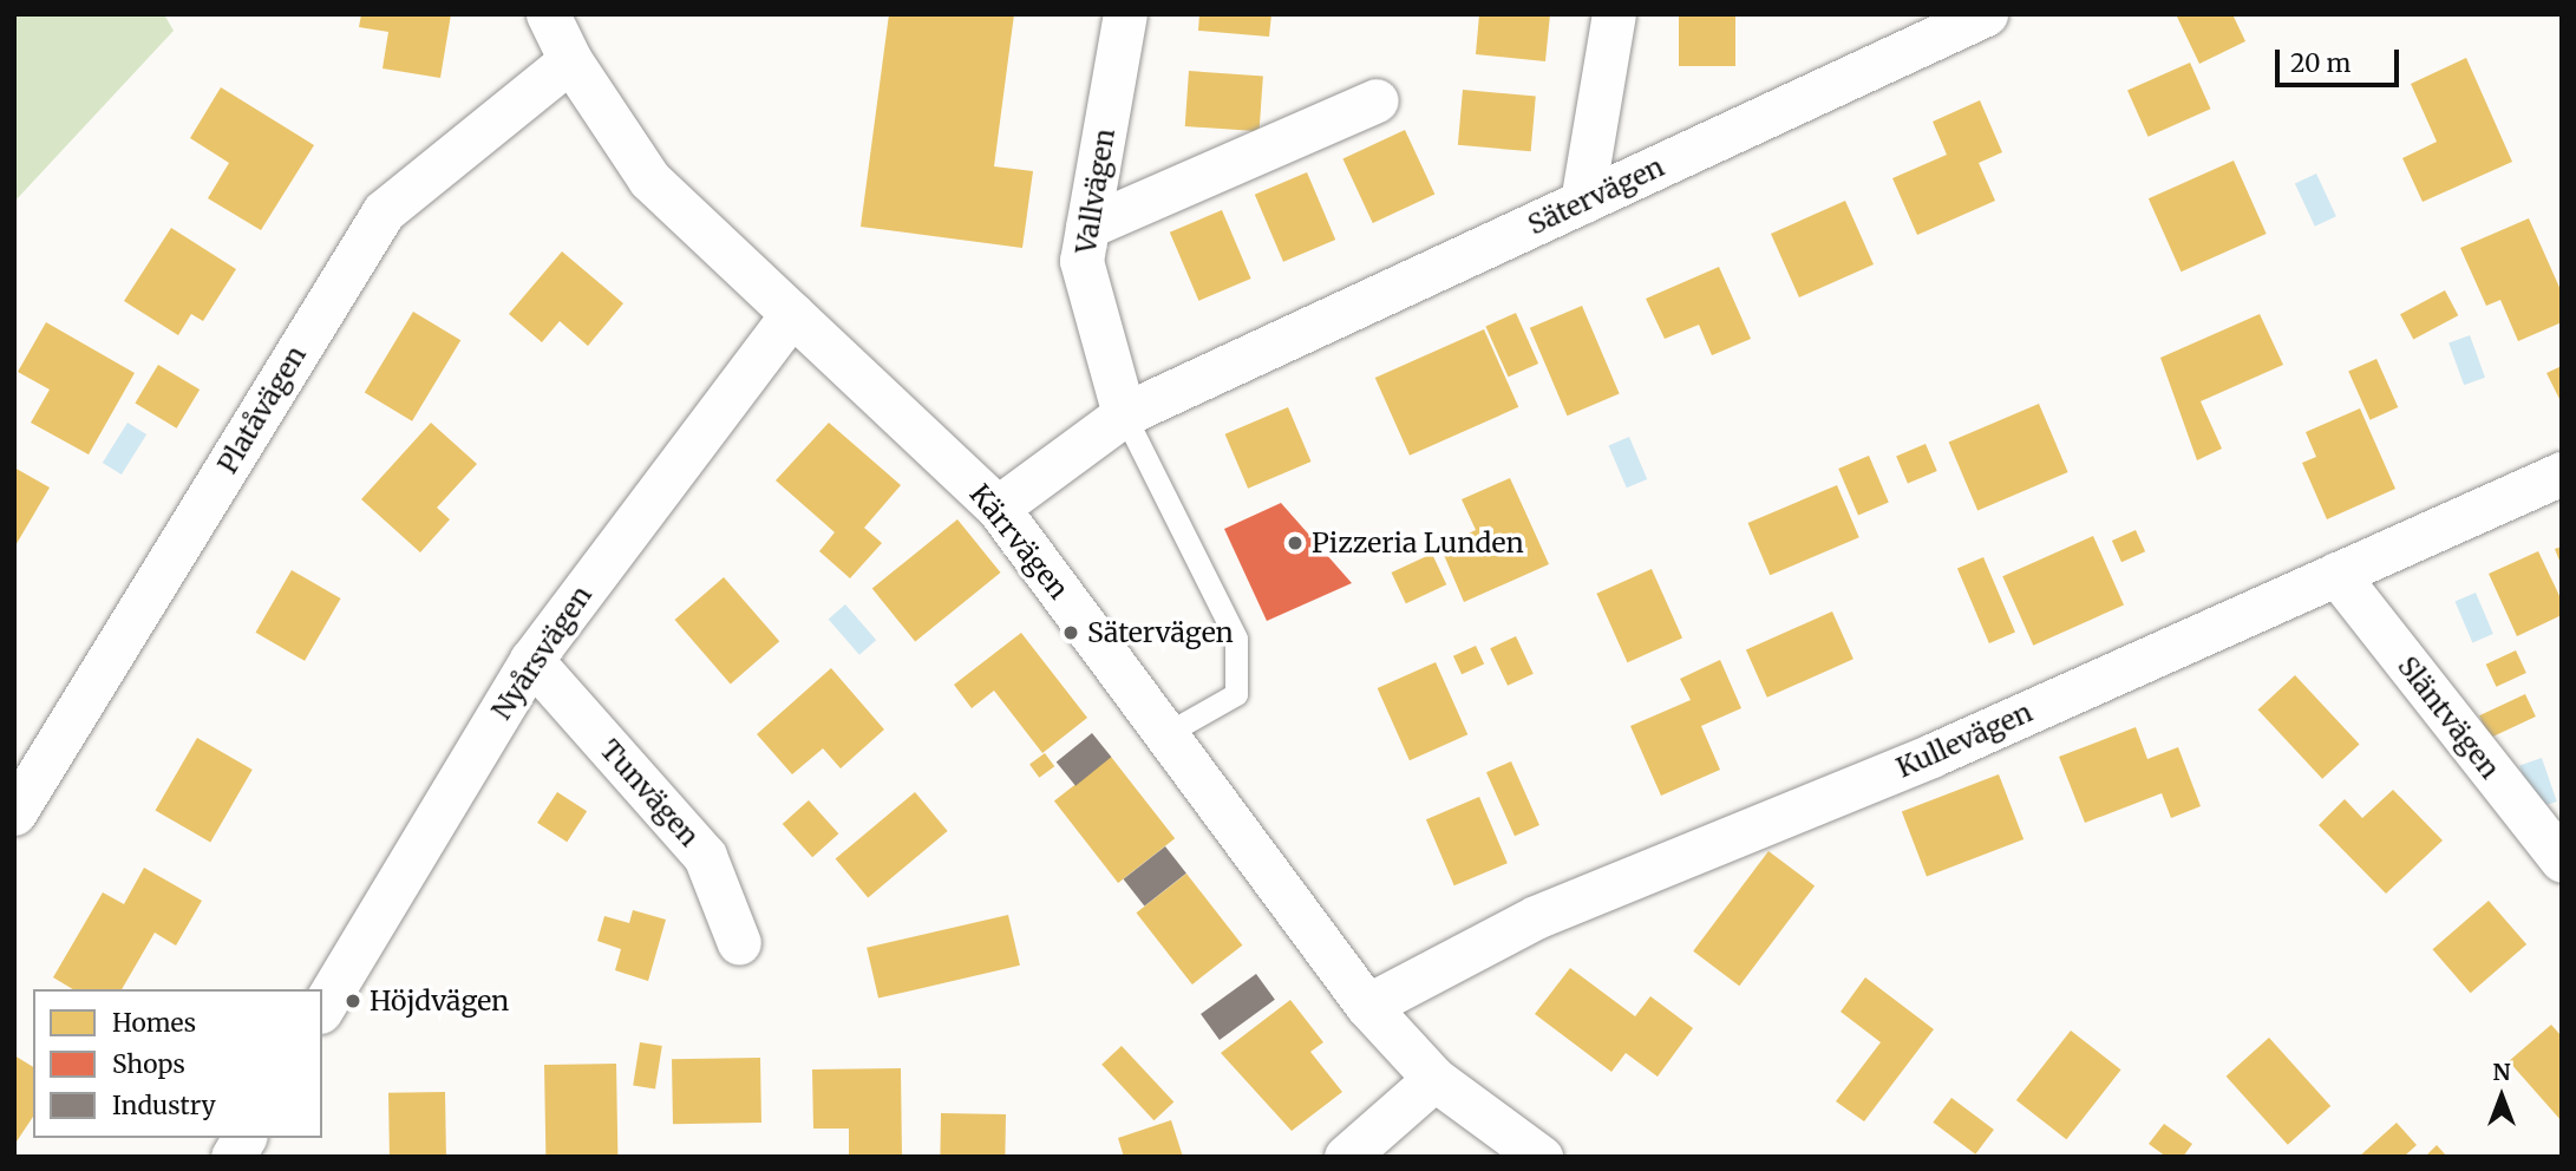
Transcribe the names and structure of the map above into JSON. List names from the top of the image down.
{
  "streets": {
    "street": [
      "Vallvägen",
      "Sätervägen",
      "Platåvägen",
      "Kärrvägen",
      "Nyårsvägen",
      "Släntvägen",
      "Kullevägen",
      "Tunvägen"
    ]
  },
  "crossings": [
    ["Vallvägen", "Sätervägen"],
    ["Sätervägen", "Kärrvägen"],
    ["Platåvägen", "Kärrvägen"],
    ["Kärrvägen", "Nyårsvägen"],
    ["Kärrvägen", "Kullevägen"],
    ["Nyårsvägen", "Tunvägen"],
    ["Släntvägen", "Kullevägen"]
  ],
  "places": ["Pizzeria Lunden", "Sätervägen", "Höjdvägen"],
  "legend": ["Homes", "Shops", "Industry"],
  "scale_bar": "20 m",
  "north": "top"
}
